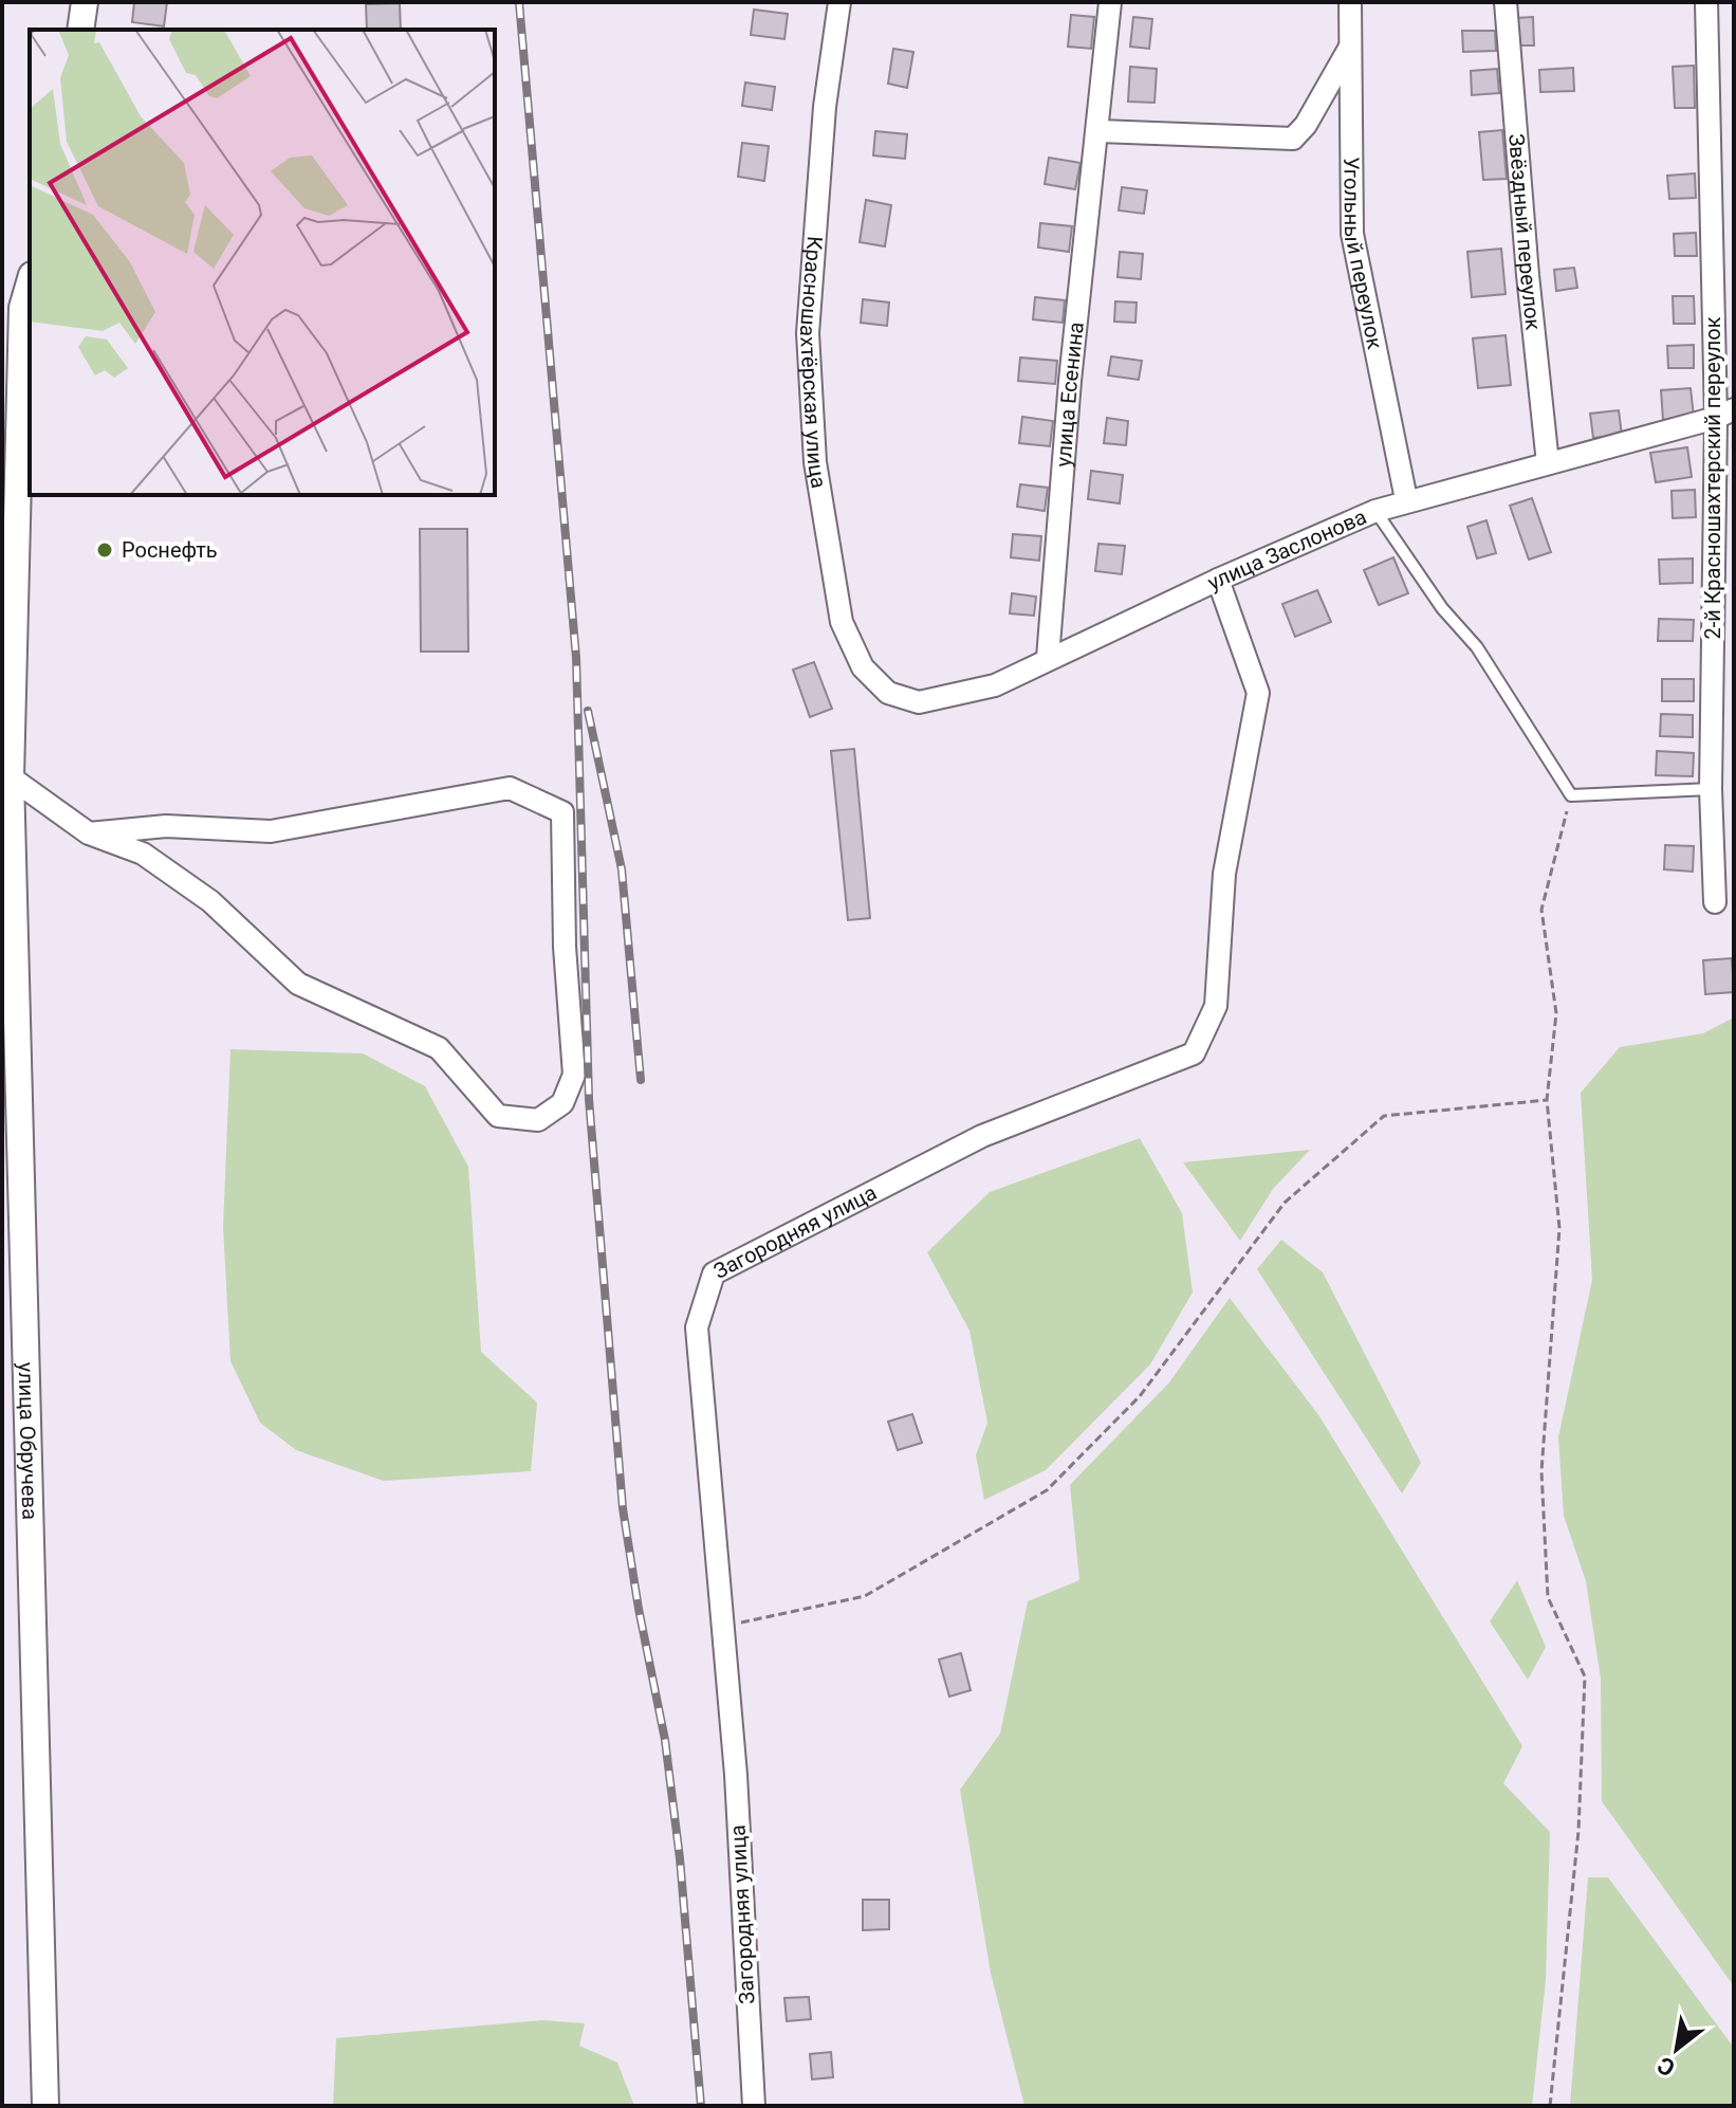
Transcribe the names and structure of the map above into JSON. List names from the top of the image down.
{
  "streets": {
    "street": [
      "Звёздный переулок",
      "Угольный переулок",
      "Красношахтёрская улица",
      "улица Есенина",
      "2-й Красношахтерский переулок",
      "улица Заслонова",
      "Загородняя улица",
      "улица Обручева"
    ]
  },
  "crossings": [
    ["Звёздный переулок", "улица Заслонова"],
    ["Угольный переулок", "улица Заслонова"],
    ["Красношахтёрская улица", "улица Заслонова"],
    ["улица Есенина", "улица Заслонова"],
    ["2-й Красношахтерский переулок", "улица Заслонова"],
    ["улица Заслонова", "Загородняя улица"]
  ],
  "places": ["Роснефть"],
  "north": "bottom left"
}
